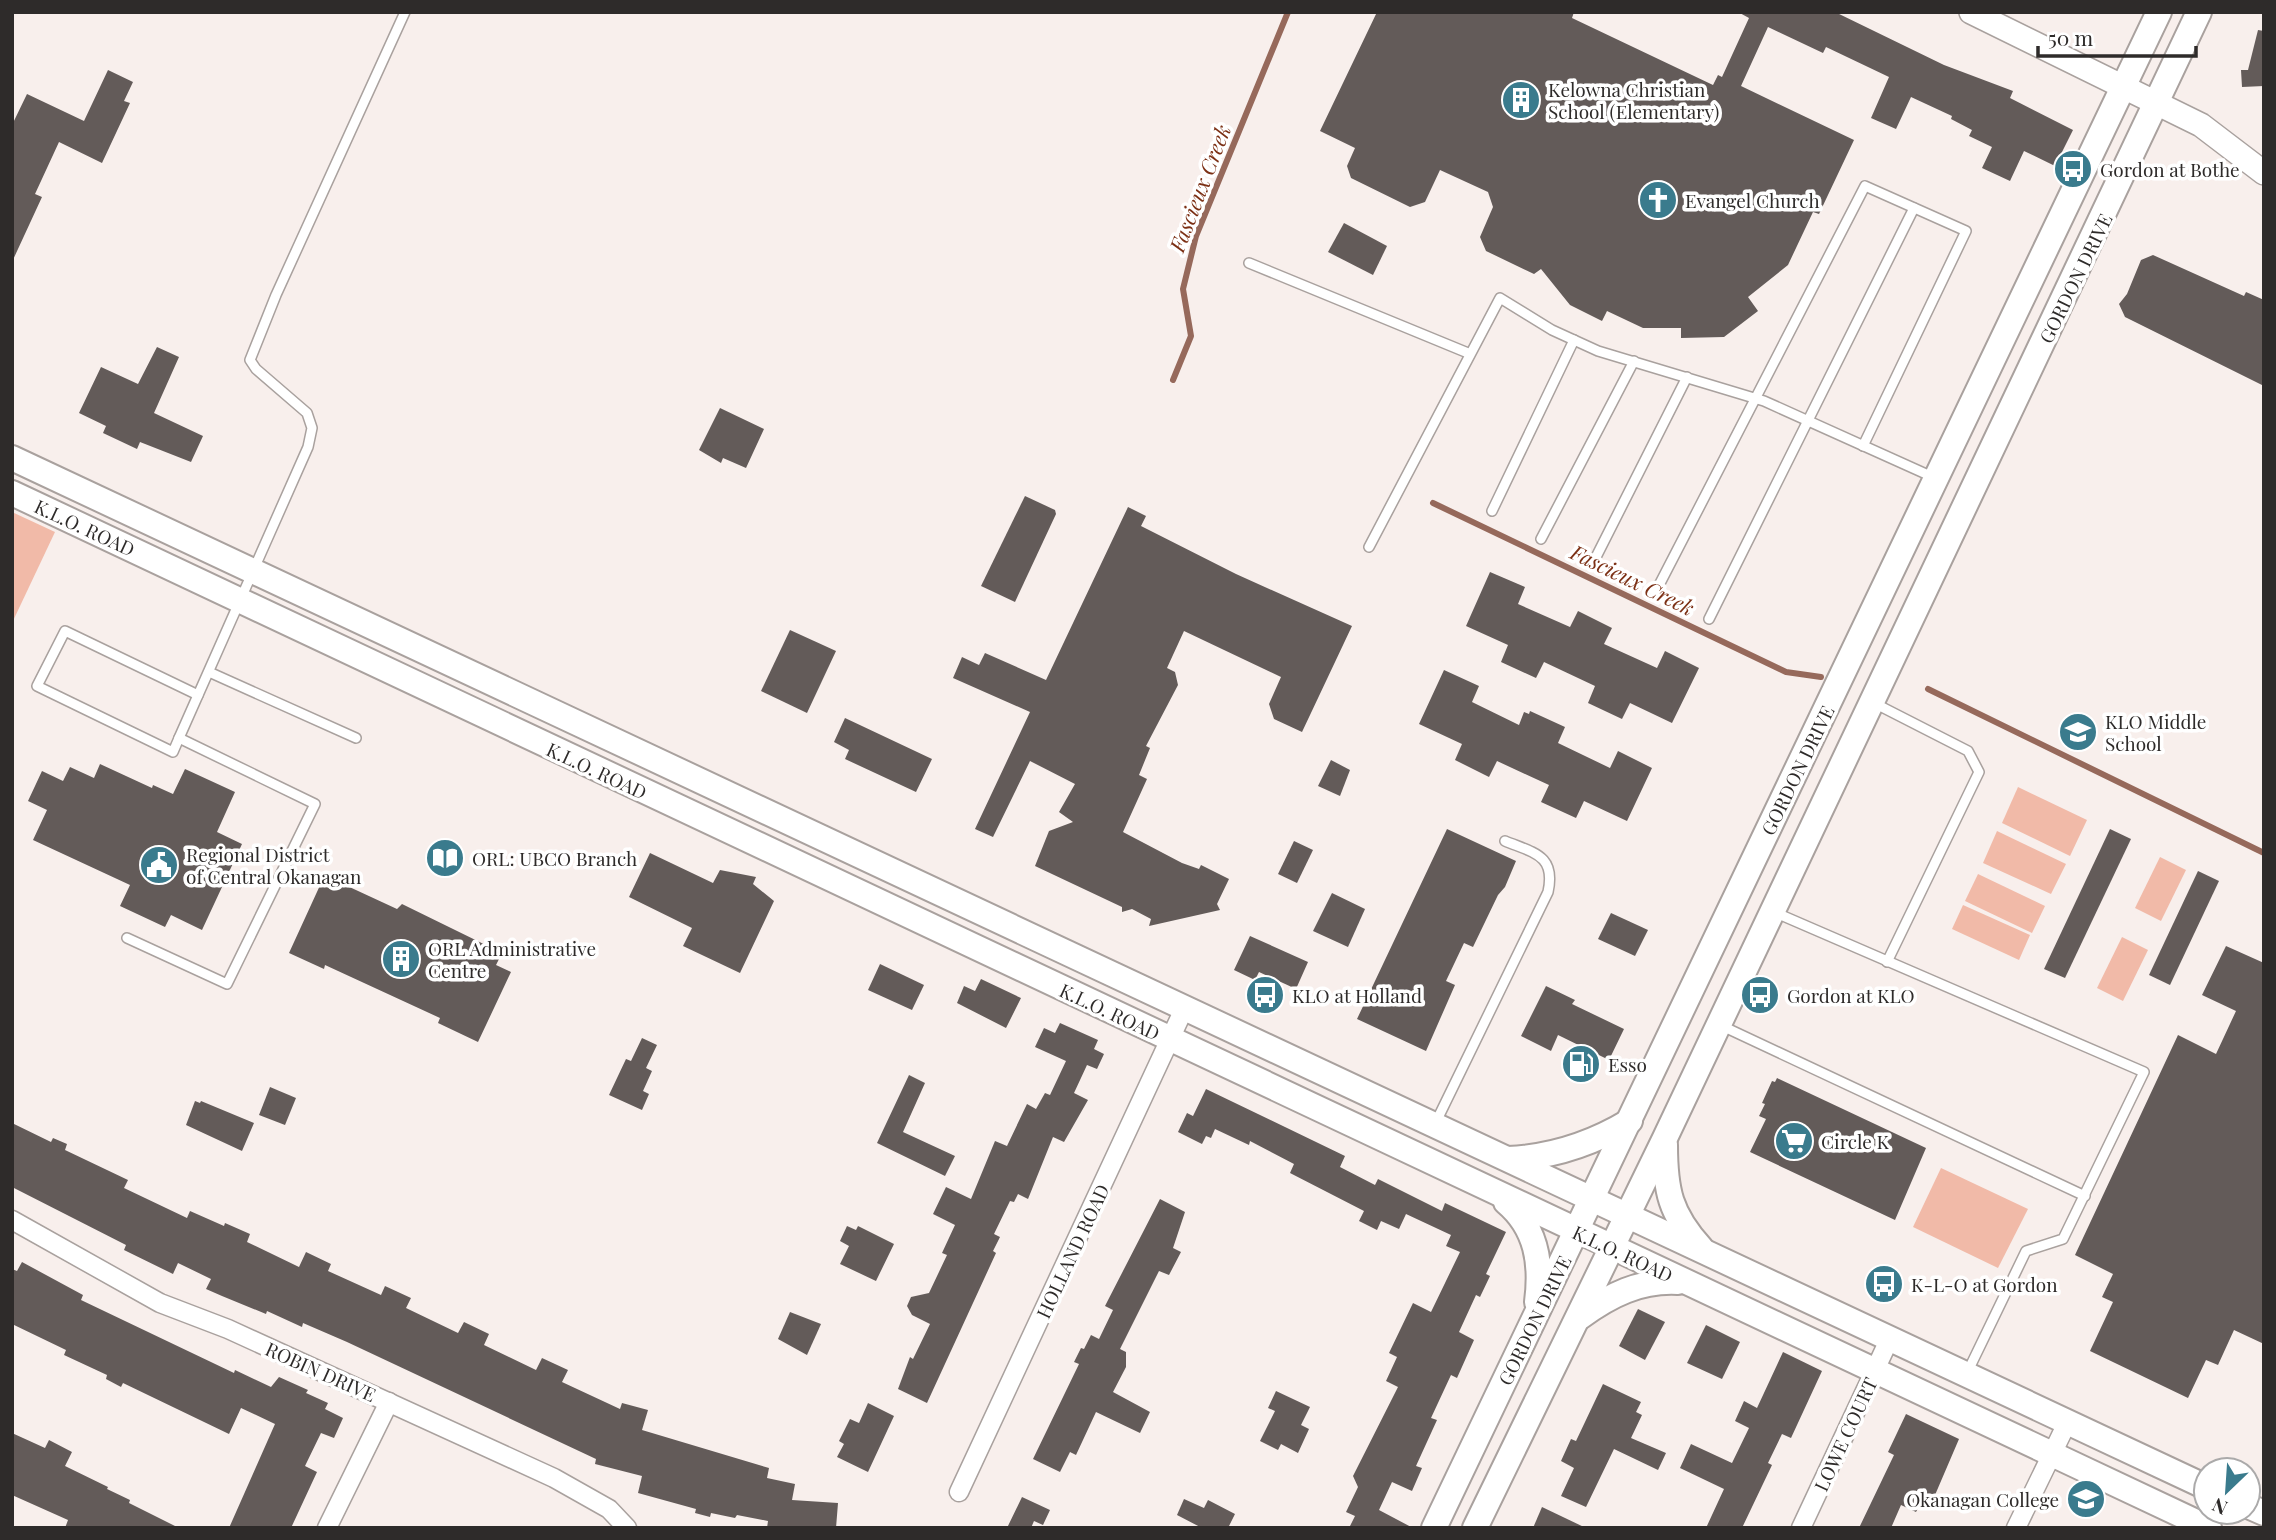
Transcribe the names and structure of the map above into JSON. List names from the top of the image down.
{
  "streets": {
    "main road": ["GORDON DRIVE", "K.L.O. ROAD"],
    "street": ["HOLLAND ROAD", "ROBIN DRIVE", "LOWE COURT"]
  },
  "crossings": [
    ["GORDON DRIVE", "K.L.O. ROAD"],
    ["K.L.O. ROAD", "HOLLAND ROAD"],
    ["K.L.O. ROAD", "LOWE COURT"]
  ],
  "water": ["Fascieux Creek"],
  "places": {
    "building": ["Kelowna Christian School (Elementary)", "ORL Administrative Centre"],
    "bus stop": [
      "Gordon at Bothe",
      "KLO at Holland",
      "Gordon at KLO",
      "K-L-O at Gordon"
    ],
    "church": ["Evangel Church"],
    "school or university": ["KLO Middle School", "Okanagan College"],
    "library": ["ORL: UBCO Branch"],
    "public building": ["Regional District of Central Okanagan"],
    "fuel station": ["Esso"],
    "supermarket": ["Circle K"]
  },
  "scale_bar": "50 m",
  "north": "bottom left"
}
